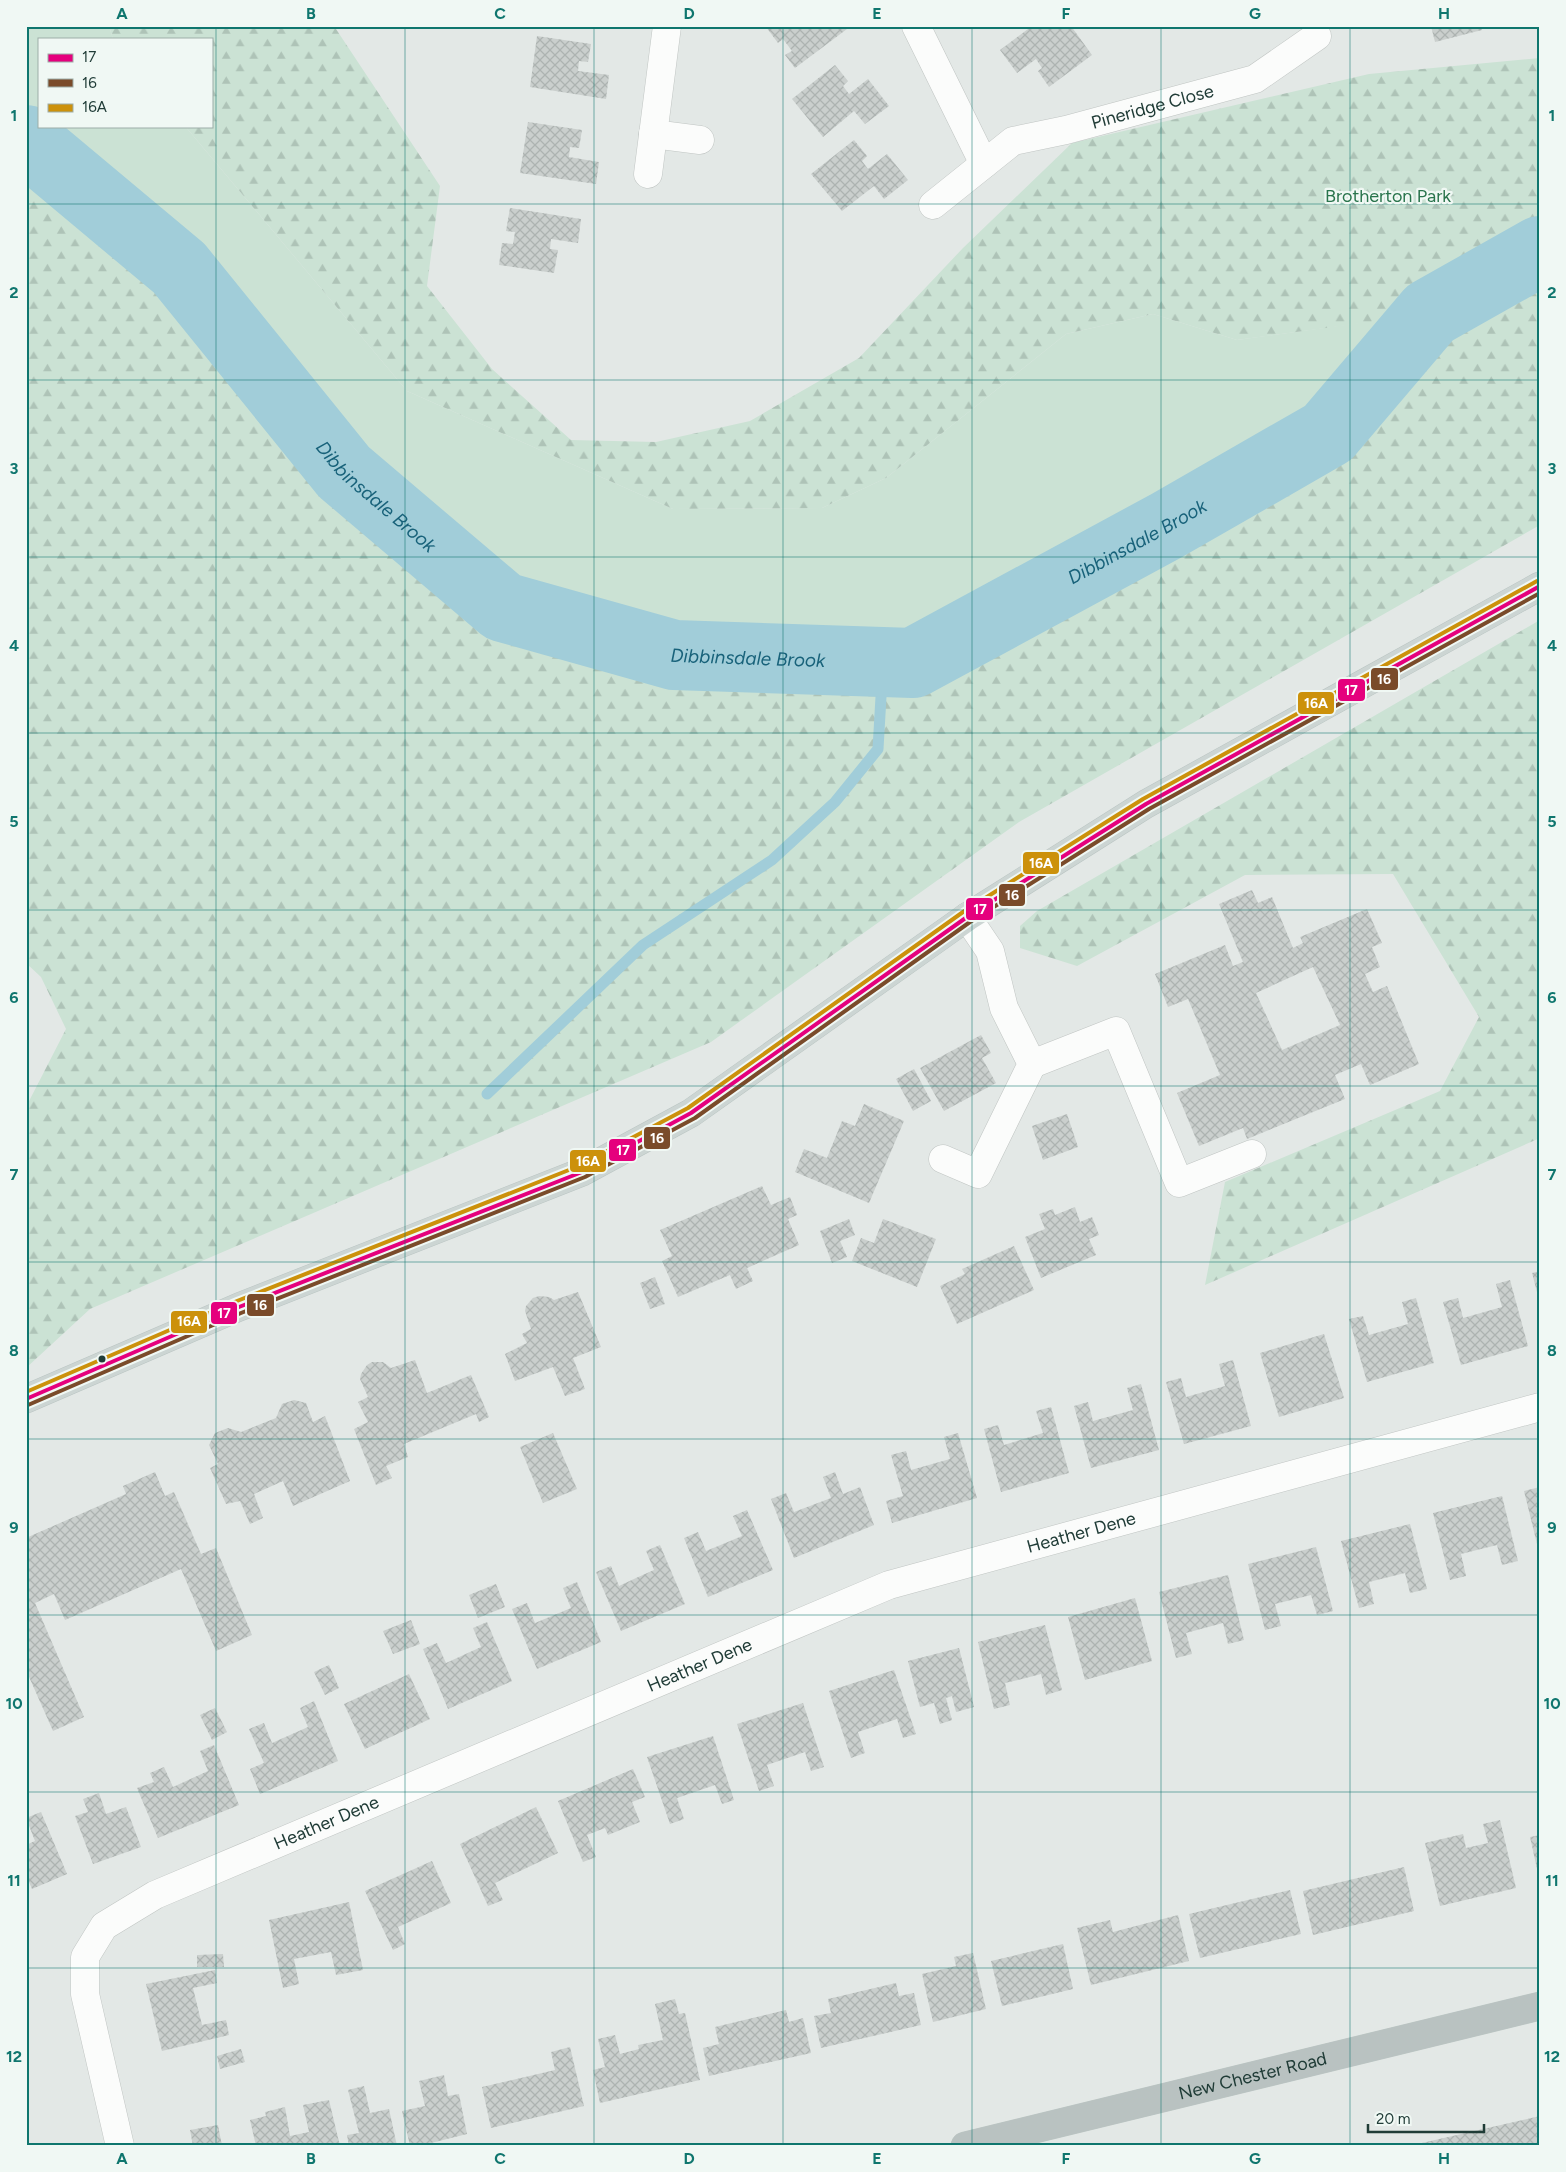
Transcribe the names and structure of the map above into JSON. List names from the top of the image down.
{
  "streets": {
    "highway": ["New Chester Road"],
    "street": ["Pineridge Close", "Heather Dene"]
  },
  "water": ["Dibbinsdale Brook"],
  "parks": ["Brotherton Park"],
  "lines": ["transit line 16A", "transit line 17", "transit line 16"],
  "legend": ["17", "16", "16A"],
  "scale_bar": "20 m",
  "grid": {
    "columns": [
      "A",
      "B",
      "C",
      "D",
      "E",
      "F",
      "G",
      "H"
    ],
    "rows": [
      "1",
      "2",
      "3",
      "4",
      "5",
      "6",
      "7",
      "8",
      "9",
      "10",
      "11",
      "12"
    ]
  }
}
